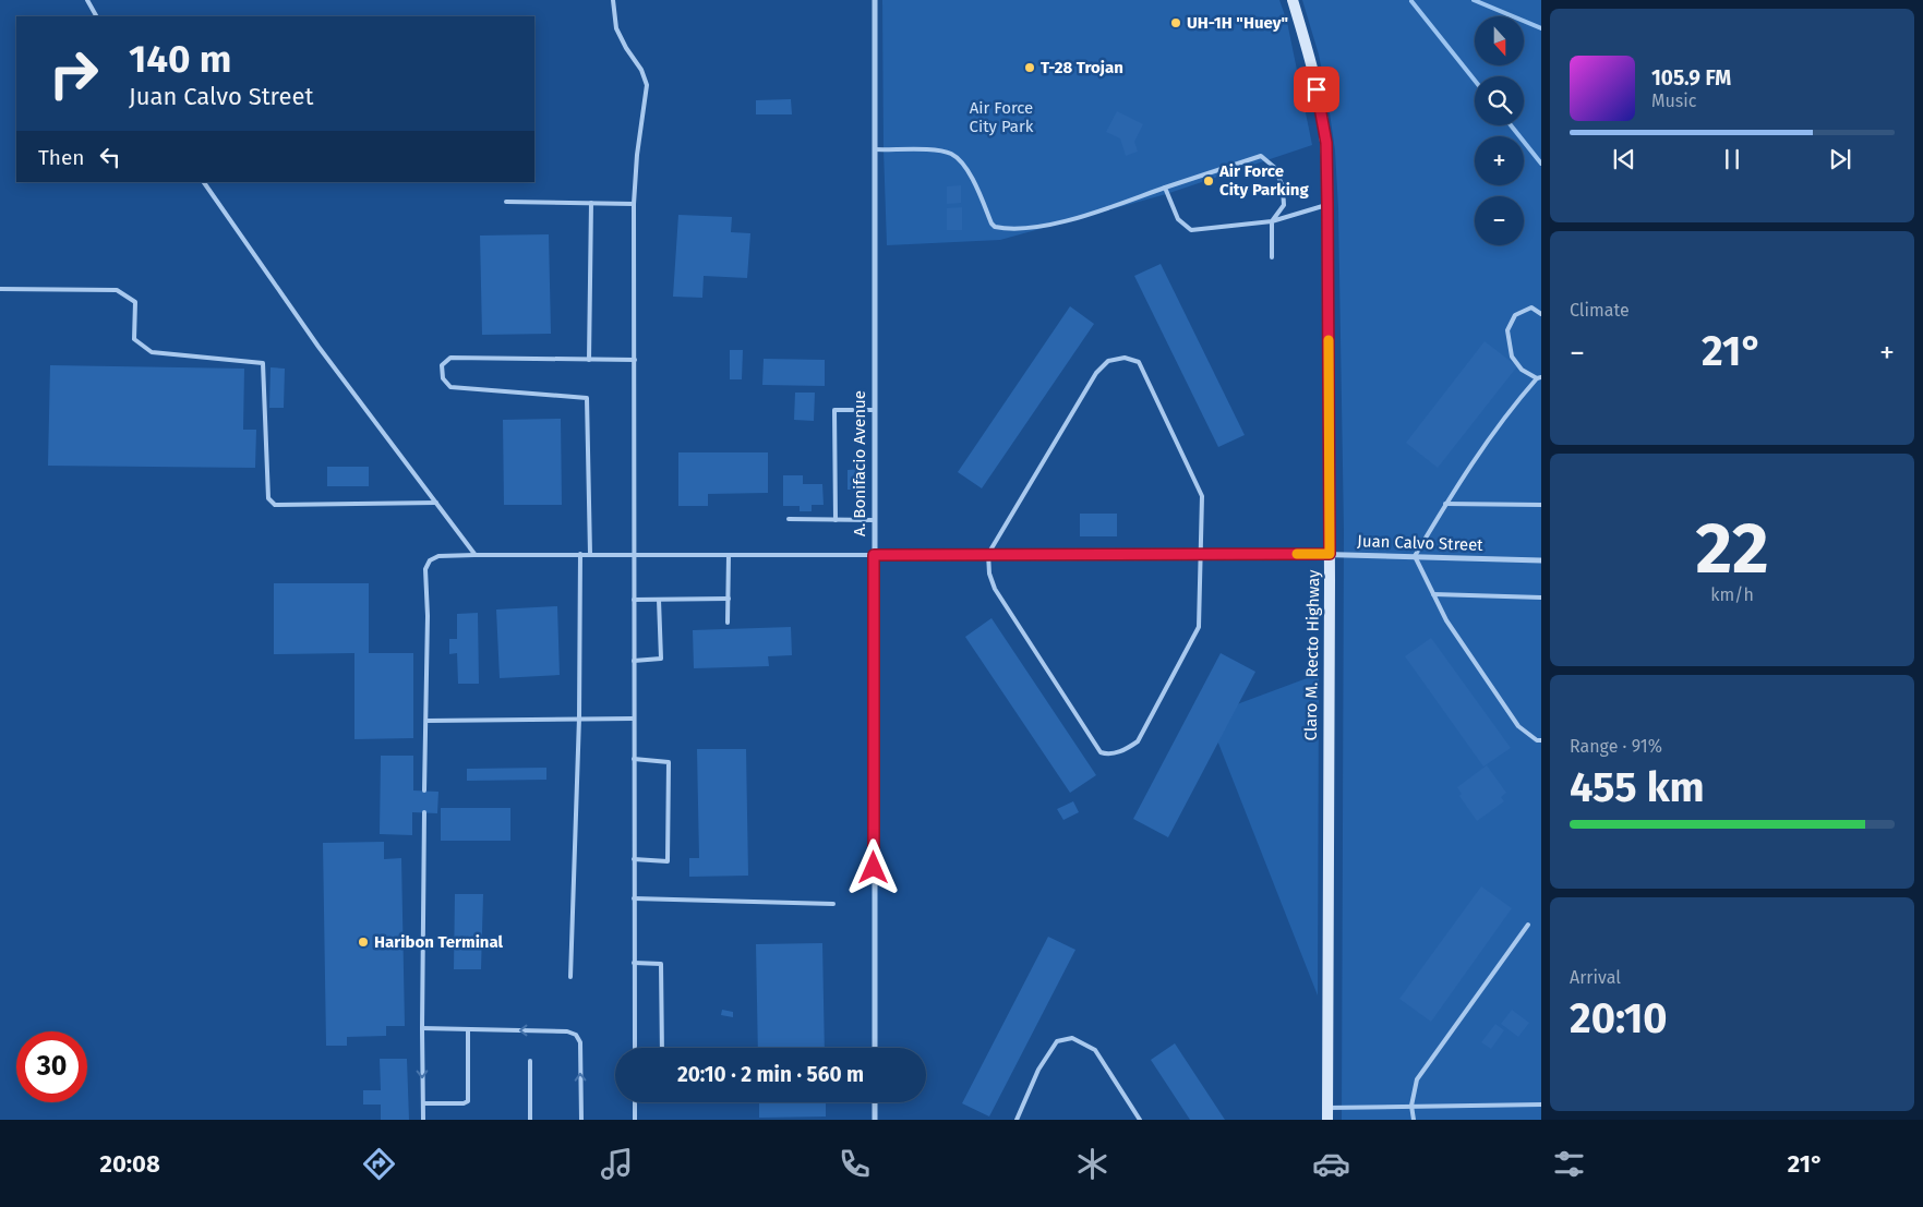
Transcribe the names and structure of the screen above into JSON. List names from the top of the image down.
{
  "streets": {
    "main road": ["Claro M. Recto Highway"],
    "street": ["A. Bonifacio Avenue", "Juan Calvo Street"]
  },
  "crossings": [
    ["A. Bonifacio Avenue", "Juan Calvo Street"],
    ["Juan Calvo Street", "Claro M. Recto Highway"]
  ],
  "parks": ["Air Force City Park"],
  "places": [
    "UH-1H \"Huey\"",
    "T-28 Trojan",
    "Air Force City Parking",
    "Haribon Terminal"
  ],
  "north": "bottom",
  "page": {
    "map_buttons": ["+", "−"],
    "turn": ["140 m", "Juan Calvo Street"],
    "song": ["105.9 FM", "Music"],
    "then": "Then",
    "tile": [
      "Climate",
      ["22", "km/h"],
      ["Range · 91%", "455 km"],
      ["Arrival", "20:10"]
    ],
    "heat": ["−", "21°", "+"],
    "limit": "30",
    "trip": "20:10 · 2 min · 560 m",
    "tabs": ["20:08", "21°"]
  }
}
